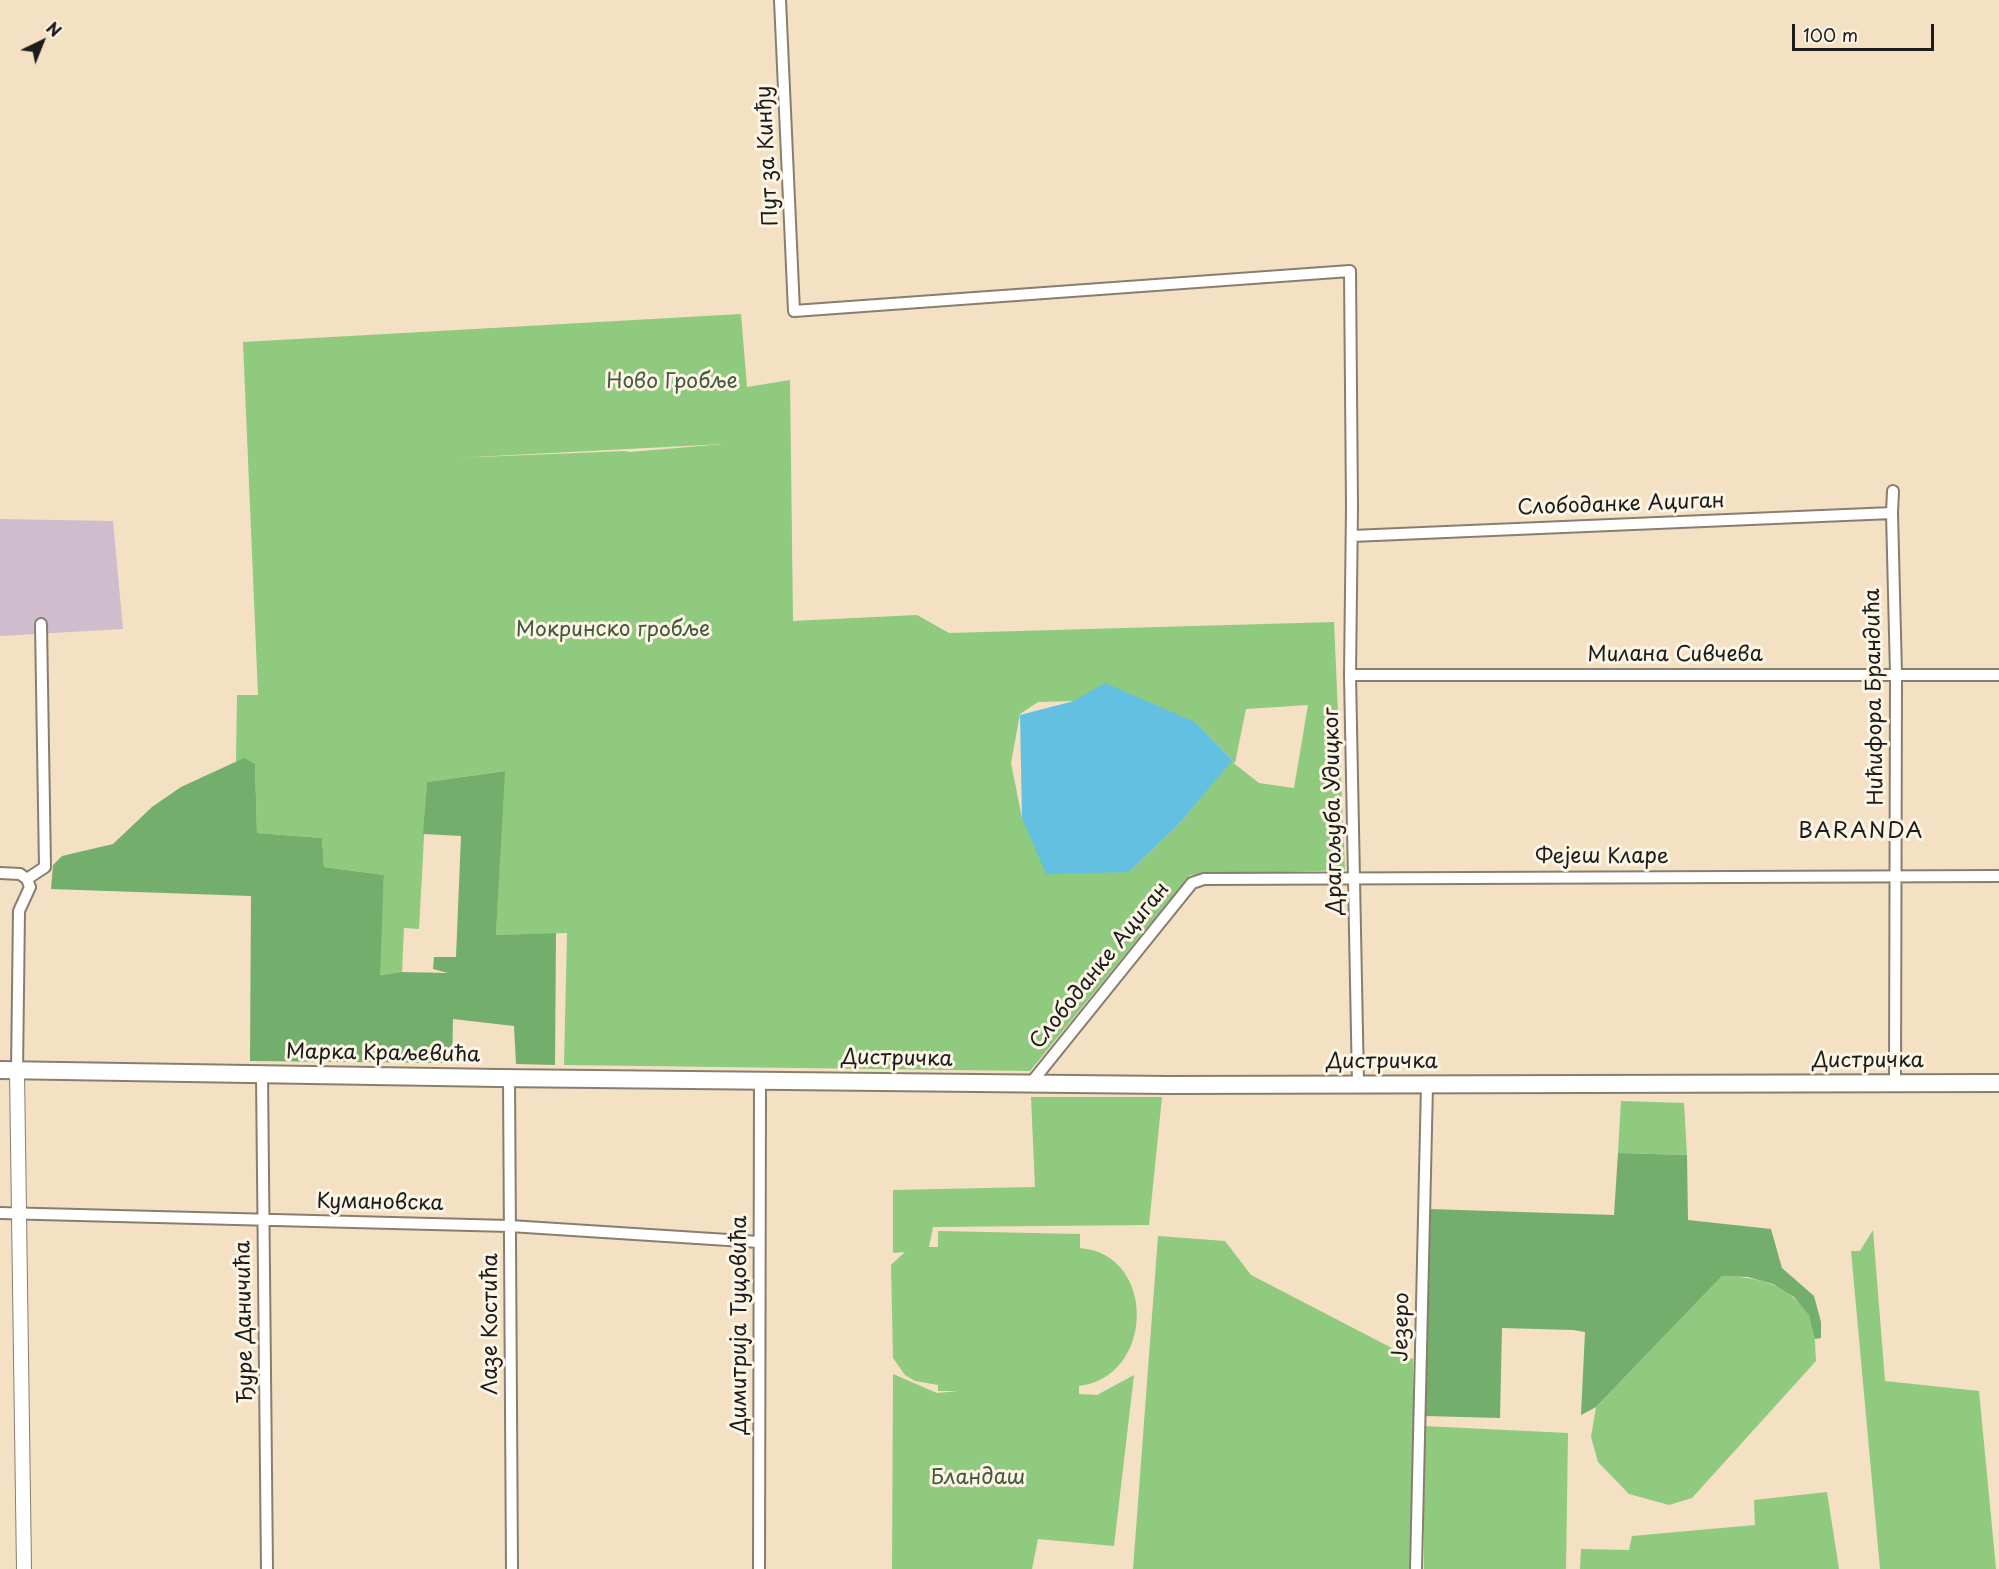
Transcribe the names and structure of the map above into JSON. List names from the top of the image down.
{
  "streets": {
    "main road": ["Марка Краљевића", "Дистричка"],
    "street": [
      "Пут за Кинђу",
      "Слободанке Ациган",
      "Милана Сивчева",
      "Нићифора Брандића",
      "Драгољуба Удицког",
      "Фејеш Кларе",
      "Кумановска",
      "Ђуре Даничића",
      "Лазе Костића",
      "Димитрија Туцовића",
      "Језеро"
    ]
  },
  "crossings": [
    ["Пут за Кинђу", "Драгољуба Удицког"],
    ["Слободанке Ациган", "Нићифора Брандића"],
    ["Слободанке Ациган", "Драгољуба Удицког"],
    ["Слободанке Ациган", "Фејеш Кларе"],
    ["Слободанке Ациган", "Дистричка"],
    ["Милана Сивчева", "Нићифора Брандића"],
    ["Милана Сивчева", "Драгољуба Удицког"],
    ["Нићифора Брандића", "Фејеш Кларе"],
    ["Нићифора Брандића", "Дистричка"],
    ["Драгољуба Удицког", "Фејеш Кларе"],
    ["Драгољуба Удицког", "Дистричка"],
    ["Марка Краљевића", "Дистричка"],
    ["Марка Краљевића", "Ђуре Даничића"],
    ["Марка Краљевића", "Лазе Костића"],
    ["Марка Краљевића", "Димитрија Туцовића"],
    ["Дистричка", "Димитрија Туцовића"],
    ["Дистричка", "Језеро"],
    ["Кумановска", "Ђуре Даничића"],
    ["Кумановска", "Лазе Костића"],
    ["Кумановска", "Димитрија Туцовића"]
  ],
  "districts": ["BARANDA"],
  "parks": ["Ново Гробље", "Мокринско гробље", "Бландаш"],
  "scale_bar": "100 m",
  "north": "top right"
}
